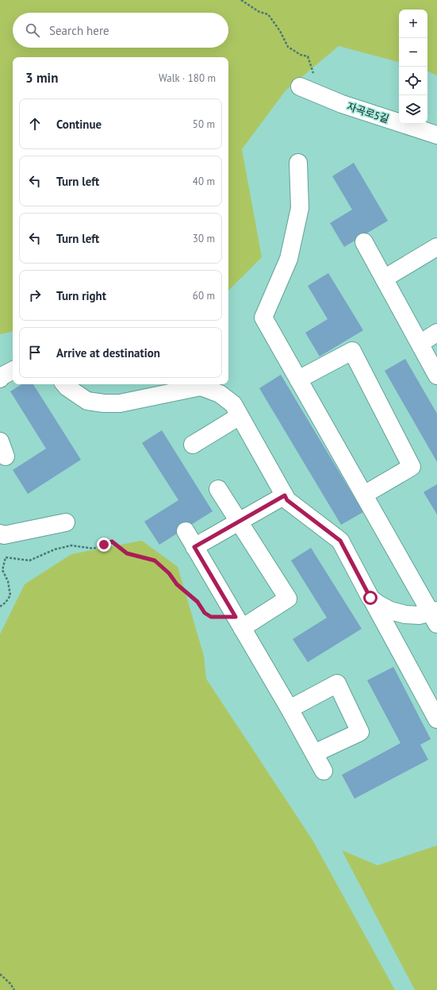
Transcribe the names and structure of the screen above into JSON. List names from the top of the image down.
{
  "streets": {
    "street": ["자곡로5길"]
  },
  "page": {
    "map_buttons": ["+", "−"],
    "search": "Search here",
    "heading": ["3 min", "Walk · 180 m"],
    "list": [
      ["Continue", "50 m"],
      ["Turn left", "40 m"],
      ["Turn left", "30 m"],
      ["Turn right", "60 m"],
      "Arrive at destination"
    ]
  }
}
